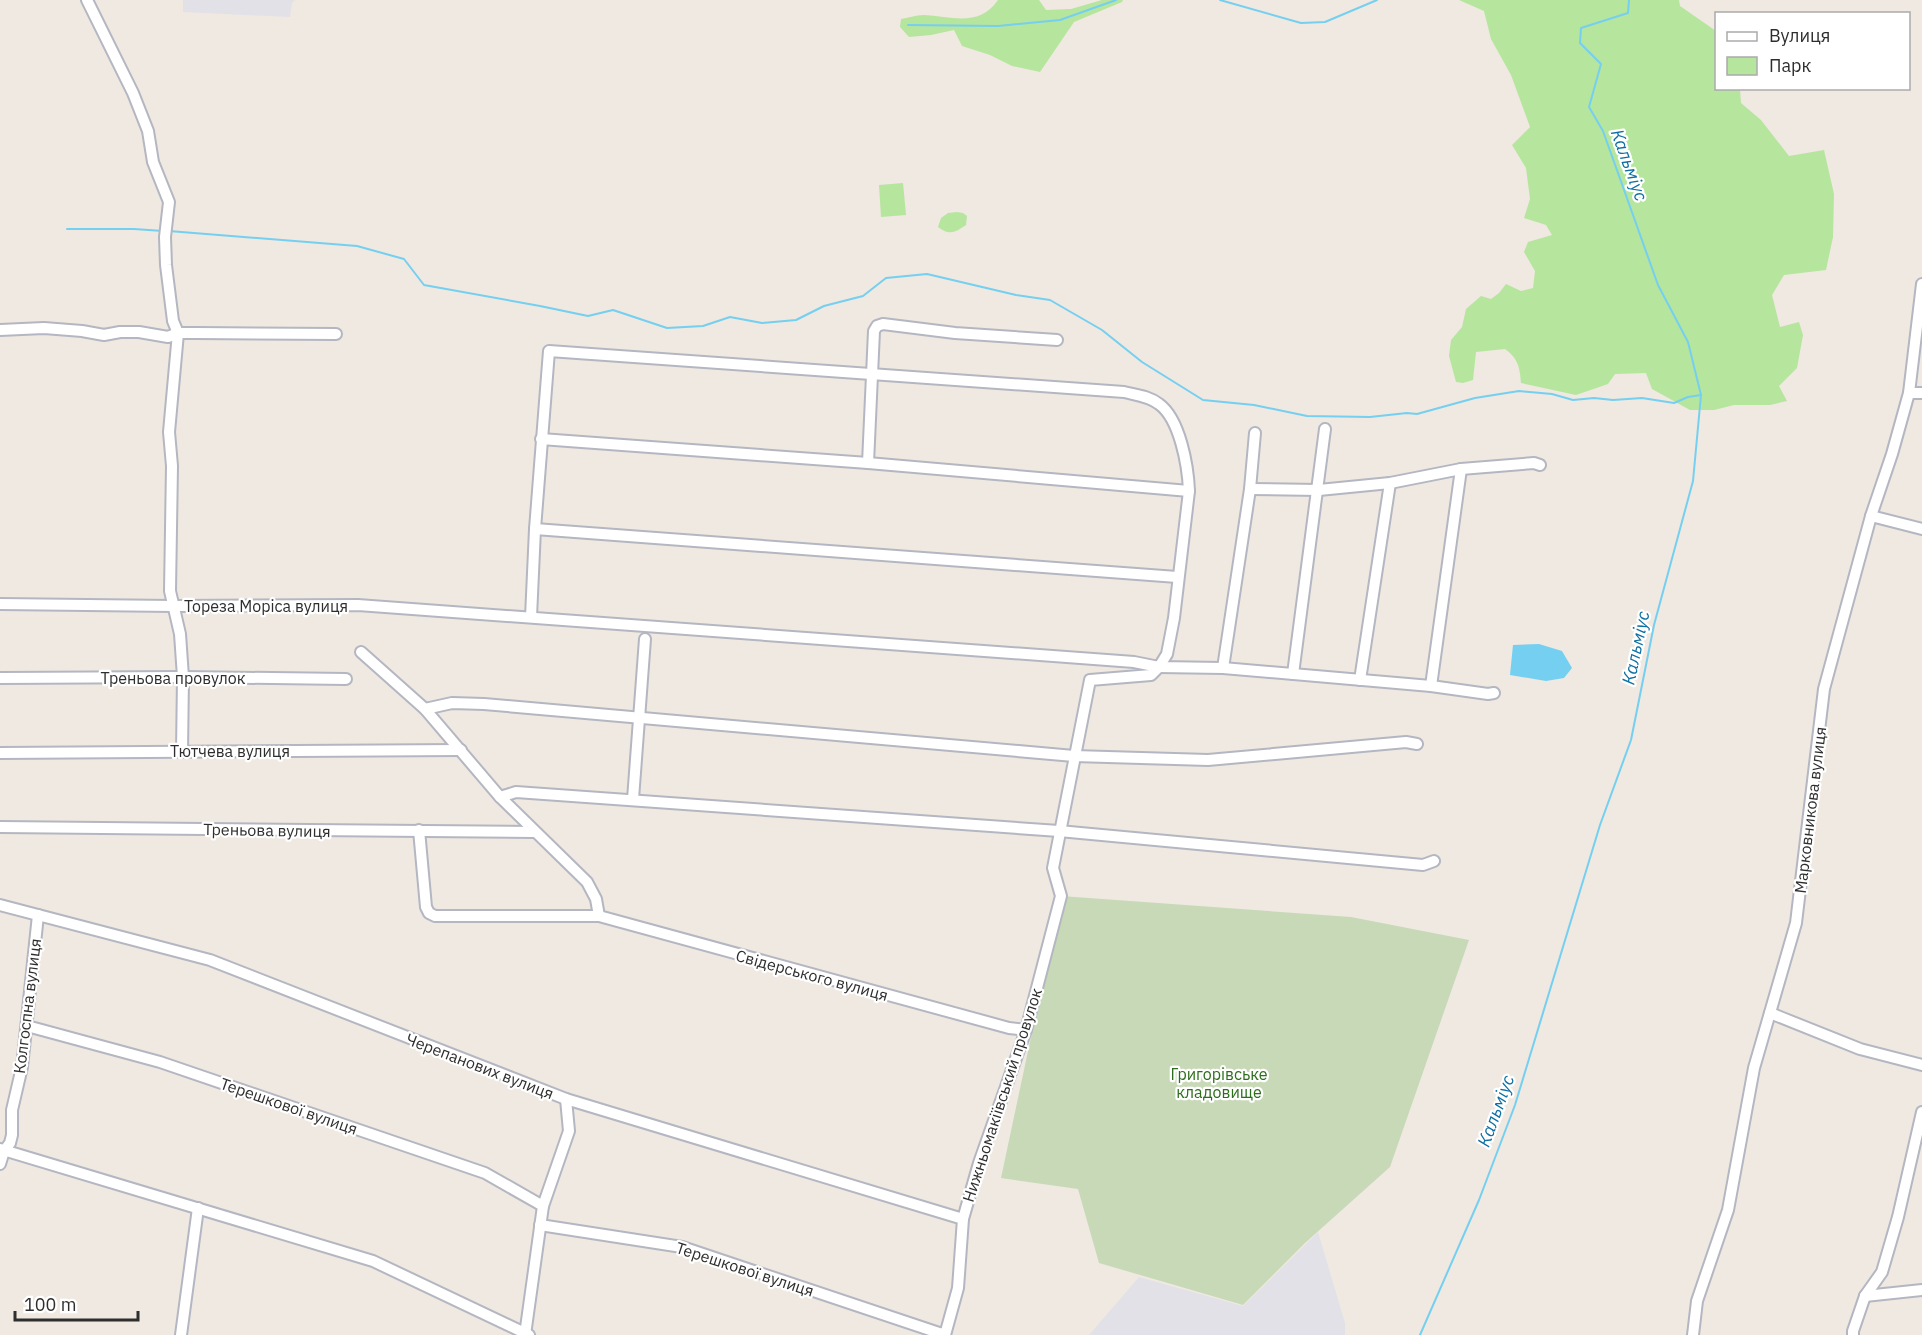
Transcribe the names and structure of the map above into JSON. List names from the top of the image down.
{
  "streets": {
    "street": [
      "Тореза Моріса вулиця",
      "Треньова провулок",
      "Тютчева вулиця",
      "Марковникова вулиця",
      "Треньова вулиця",
      "Свiдерського вулиця",
      "Колгоспна вулиця",
      "Черепанових вулиця",
      "Нижньомакіївський провулок",
      "Терешкової вулиця"
    ]
  },
  "crossings": [
    ["Тореза Моріса вулиця", "Нижньомакіївський провулок"],
    ["Треньова вулиця", "Свiдерського вулиця"],
    ["Свiдерського вулиця", "Нижньомакіївський провулок"],
    ["Колгоспна вулиця", "Черепанових вулиця"],
    ["Колгоспна вулиця", "Терешкової вулиця"],
    ["Черепанових вулиця", "Нижньомакіївський провулок"],
    ["Нижньомакіївський провулок", "Терешкової вулиця"]
  ],
  "water": ["Кальміус"],
  "parks": ["Григорівське кладовище"],
  "legend": ["Вулиця", "Парк"],
  "scale_bar": "100 m"
}
